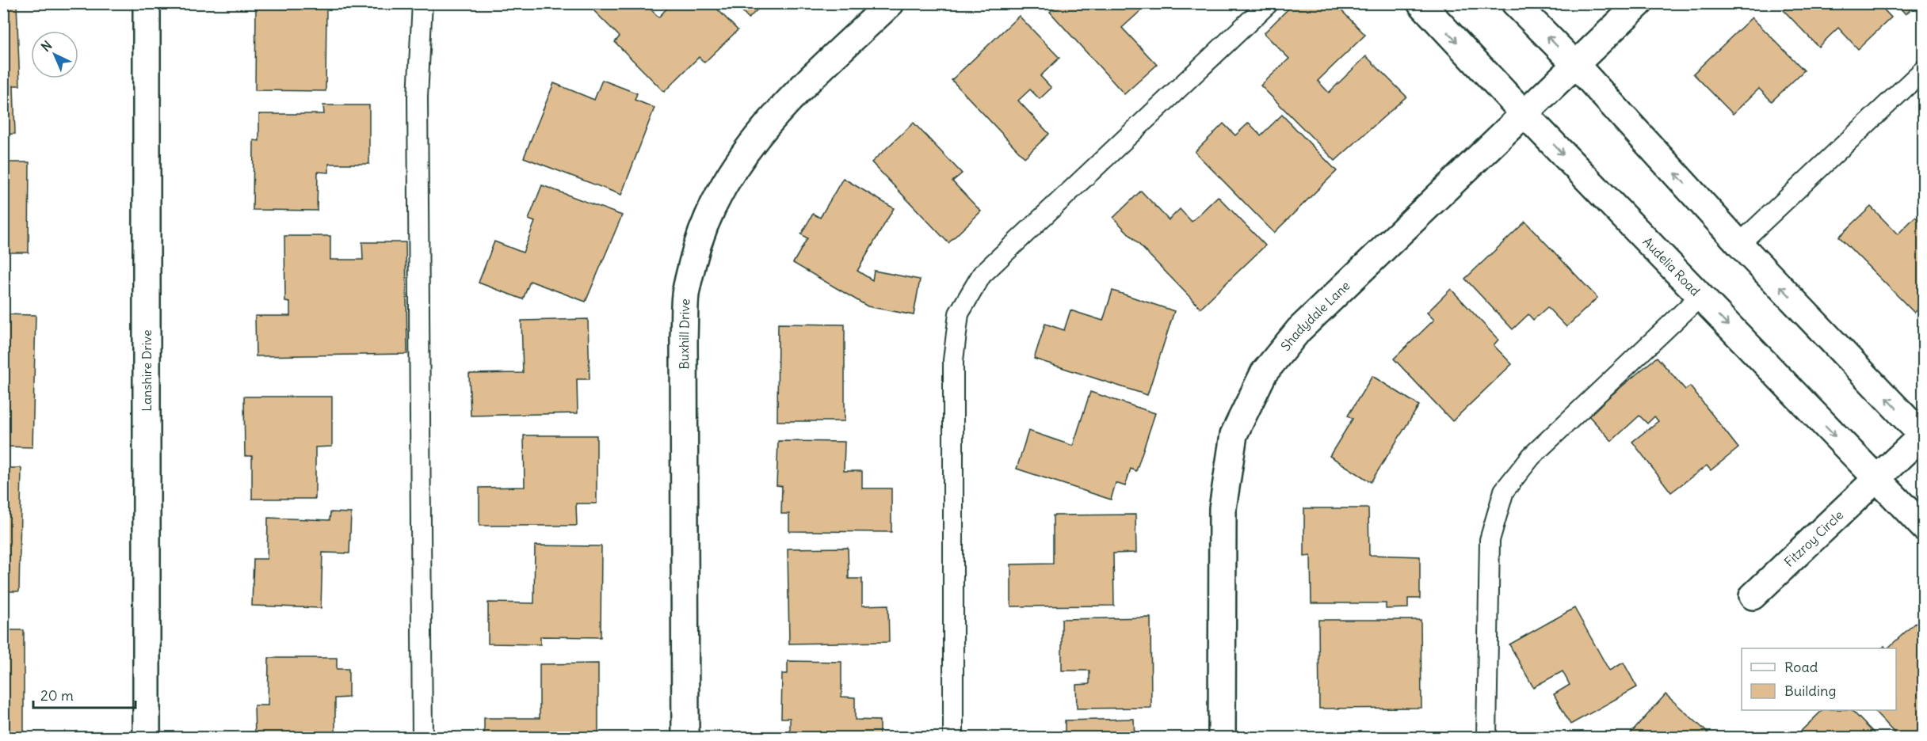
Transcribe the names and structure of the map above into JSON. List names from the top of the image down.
{
  "streets": {
    "street": [
      "Audelia Road",
      "Shadydale Lane",
      "Buxhill Drive",
      "Lanshire Drive",
      "Fitzroy Circle"
    ]
  },
  "crossings": [
    ["Audelia Road", "Shadydale Lane"],
    ["Audelia Road", "Fitzroy Circle"]
  ],
  "legend": ["Road", "Building"],
  "scale_bar": "20 m",
  "north": "top left"
}
